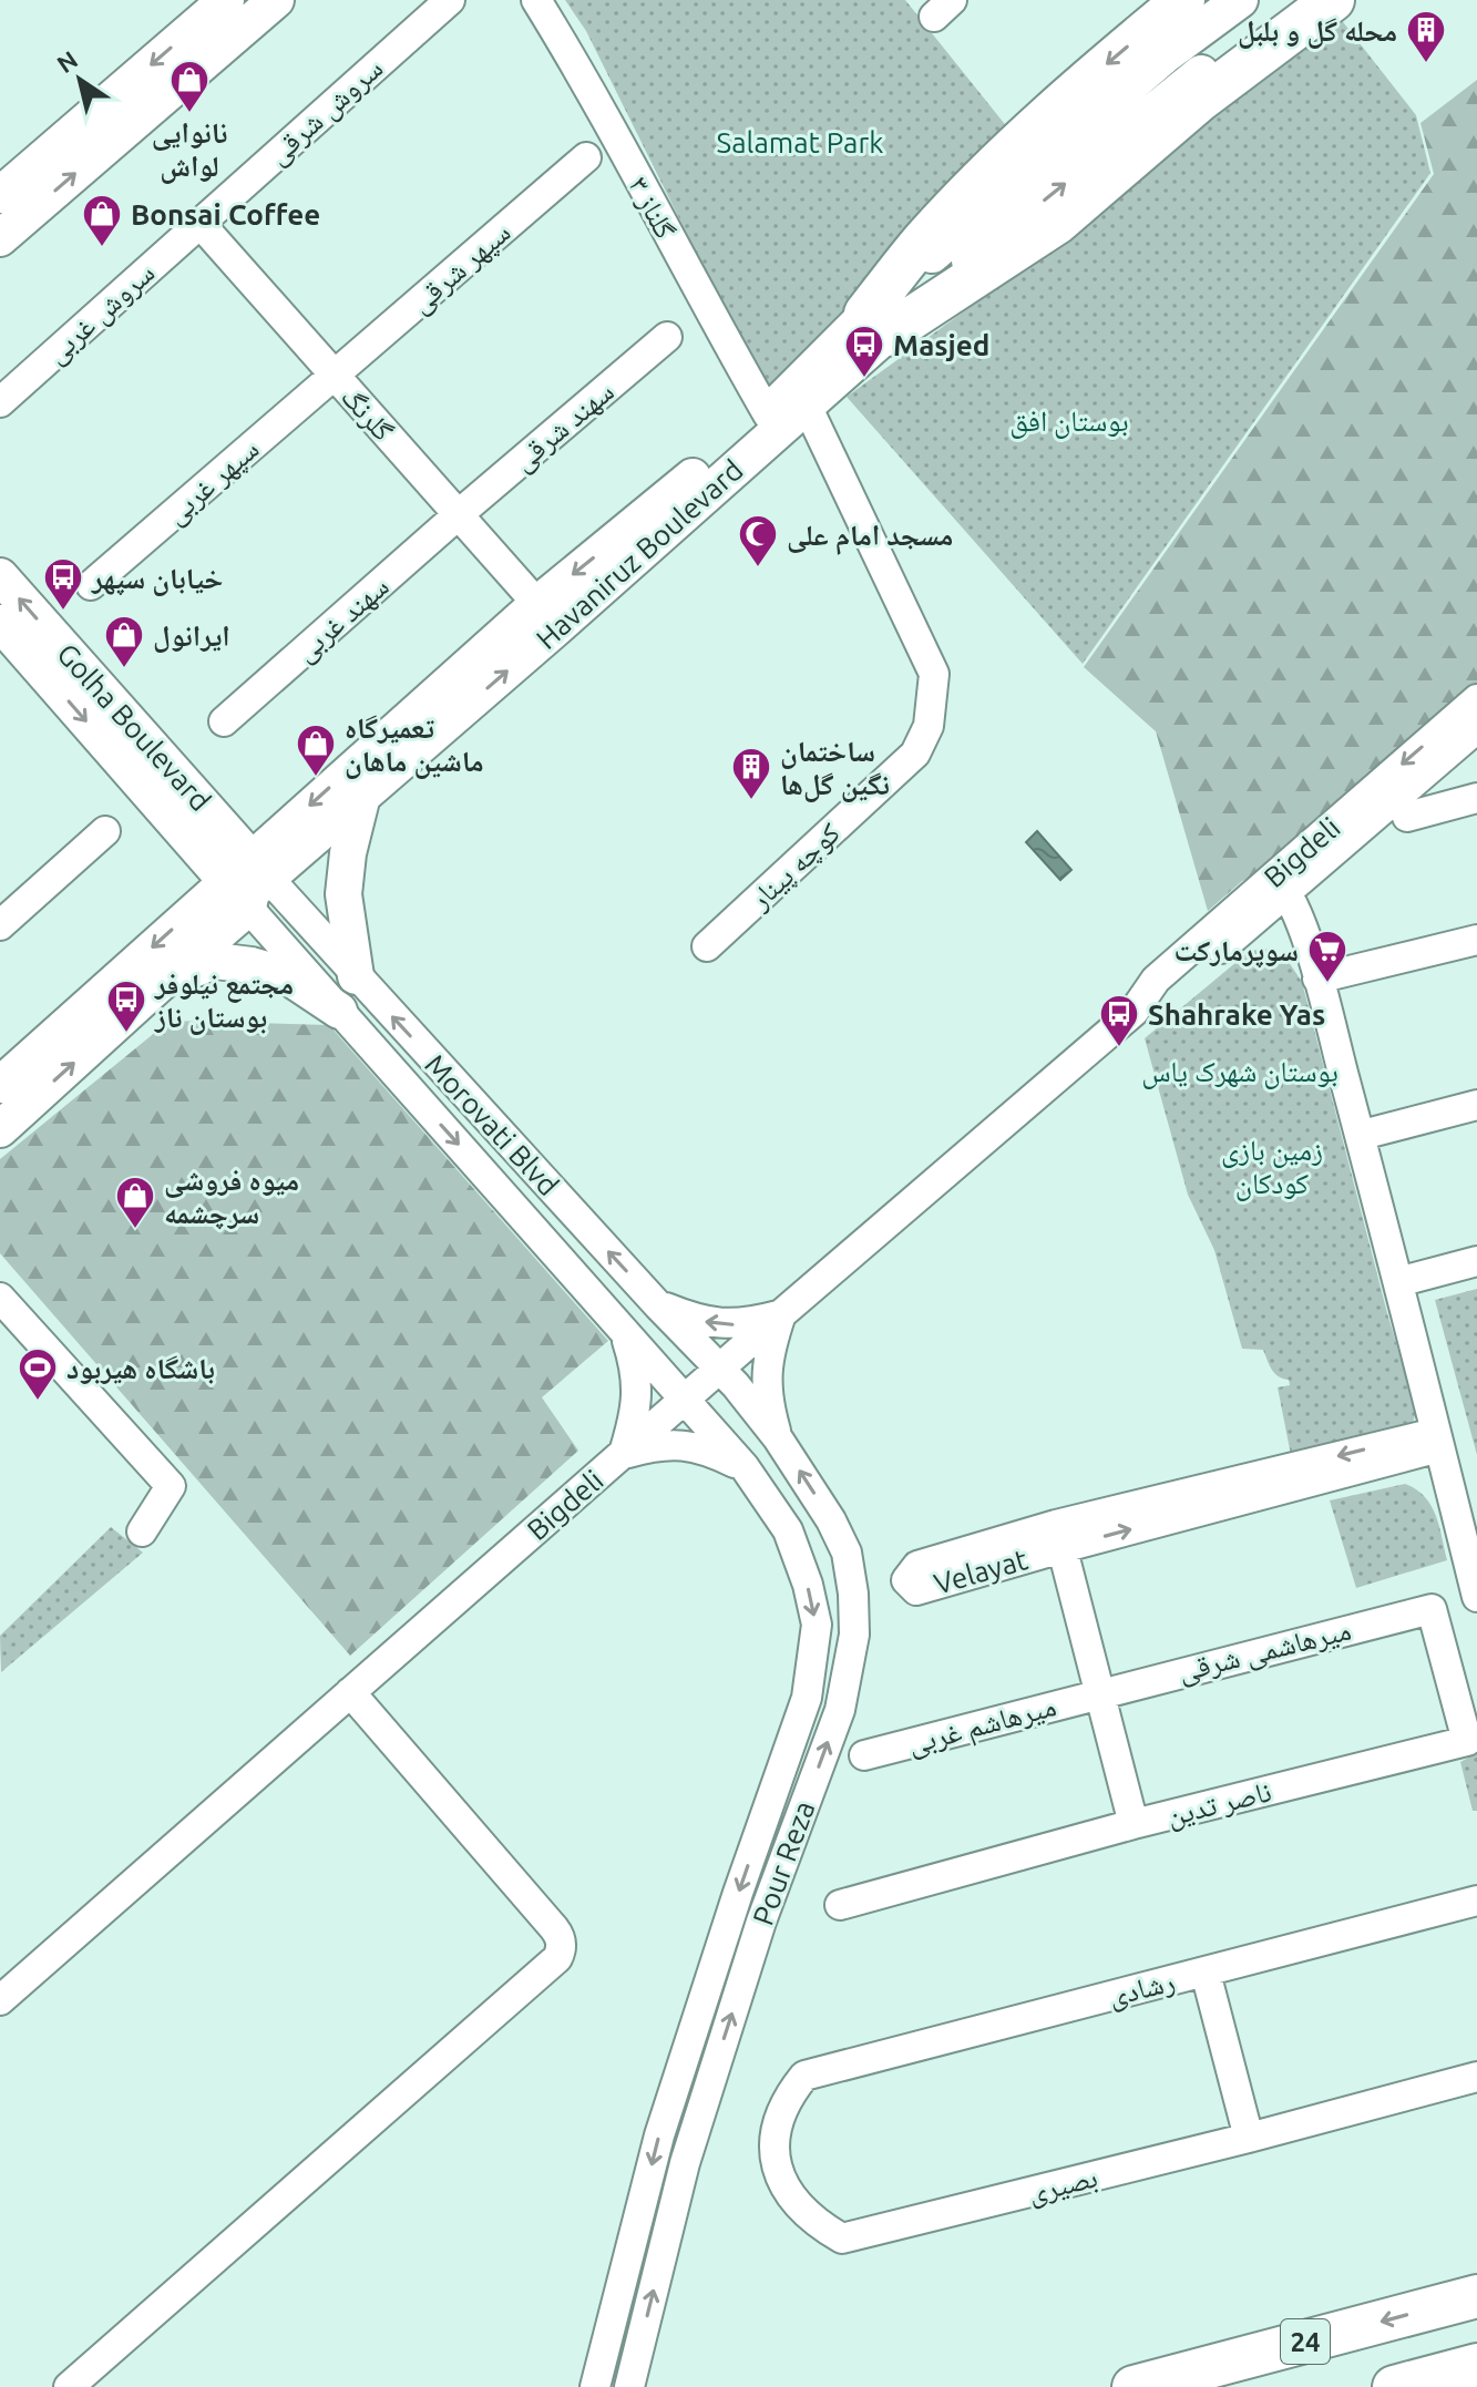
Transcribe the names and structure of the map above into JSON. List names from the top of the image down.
{
  "streets": {
    "highway": ["24"],
    "main road": ["Havaniruz Boulevard", "Golha Boulevard"],
    "street": [
      "سروش شرقی",
      "گلناز ۳",
      "سپهر شرقی",
      "سروش غربی",
      "گلرنگ",
      "سهند شرقی",
      "سپهر غربی",
      "سهند غربی",
      "Bigdeli",
      "کوچه پینار",
      "Morovati Blvd",
      "Velayat",
      "میرهاشمی شرقی",
      "میرهاشم غربی",
      "ناصر تدین",
      "Pour Reza",
      "رشادی",
      "بصیری"
    ]
  },
  "crossings": [
    ["سروش شرقی", "سروش غربی"],
    ["سروش شرقی", "گلرنگ"],
    ["گلناز ۳", "Havaniruz Boulevard"],
    ["سپهر شرقی", "گلرنگ"],
    ["سپهر شرقی", "سپهر غربی"],
    ["سروش غربی", "گلرنگ"],
    ["گلرنگ", "سهند شرقی"],
    ["گلرنگ", "سپهر غربی"],
    ["گلرنگ", "Havaniruz Boulevard"],
    ["گلرنگ", "سهند غربی"],
    ["سهند شرقی", "سهند غربی"],
    ["Havaniruz Boulevard", "Golha Boulevard"],
    ["Havaniruz Boulevard", "کوچه پینار"],
    ["Havaniruz Boulevard", "Morovati Blvd"],
    ["Golha Boulevard", "Morovati Blvd"],
    ["Bigdeli", "Morovati Blvd"],
    ["Bigdeli", "Pour Reza"],
    ["Morovati Blvd", "Pour Reza"],
    ["Velayat", "میرهاشمی شرقی"],
    ["Velayat", "میرهاشم غربی"],
    ["میرهاشمی شرقی", "میرهاشم غربی"],
    ["میرهاشمی شرقی", "ناصر تدین"],
    ["رشادی", "بصیری"]
  ],
  "parks": [
    "Salamat Park",
    "بوستان افق",
    "بوستان شهرک یاس",
    "زمین بازی کودکان"
  ],
  "places": {
    "building": ["محله گل و بلبل", "ساختمان نگین گل‌ها"],
    "shop": [
      "نانوایی لواش",
      "Bonsai Coffee",
      "ایرانول",
      "تعمیرگاه ماشین ماهان",
      "میوه فروشی سرچشمه"
    ],
    "bus stop": [
      "Masjed",
      "خیابان سپهر",
      "مجتمع نیلوفر بوستان ناز",
      "Shahrake Yas"
    ],
    "mosque": ["مسجد امام علی"],
    "supermarket": ["سوپرمارکت"],
    "sports": ["باشگاه هیربود"]
  },
  "north": "top left"
}
